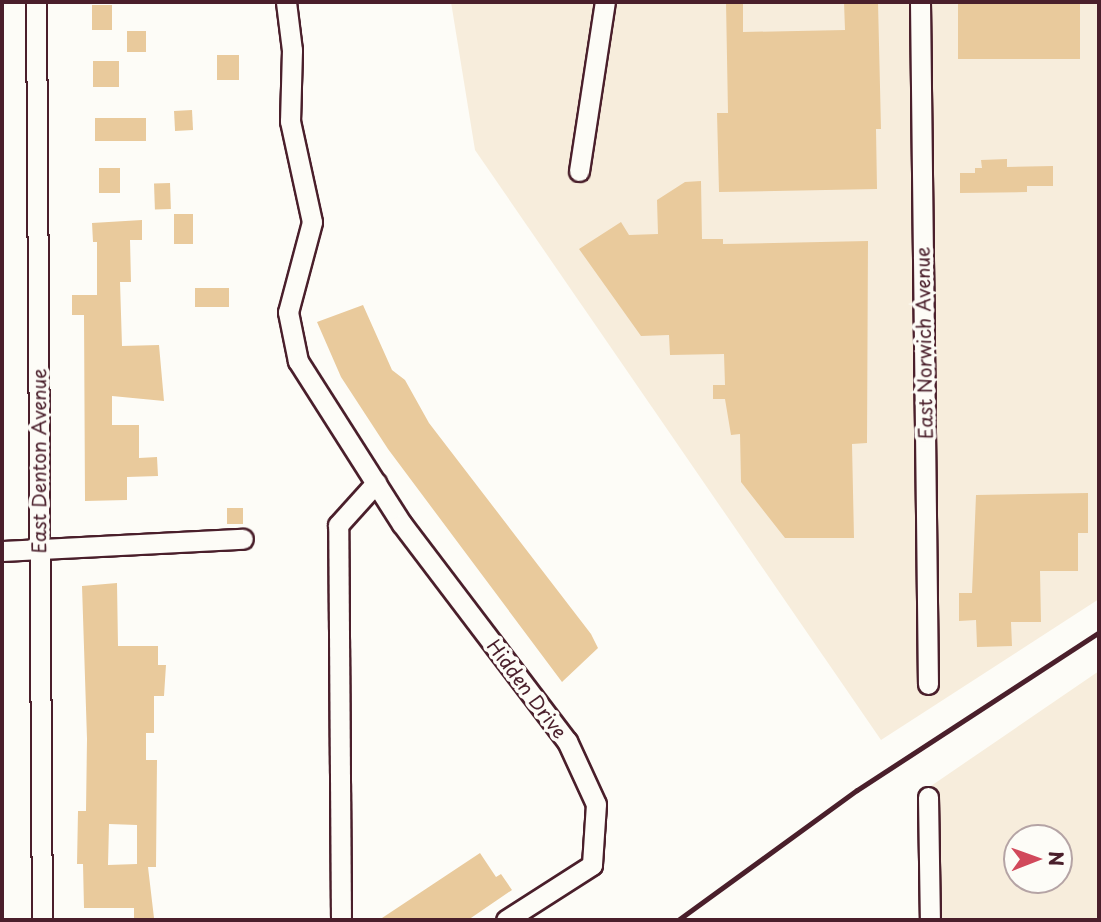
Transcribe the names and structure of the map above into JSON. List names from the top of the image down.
{
  "streets": {
    "street": ["East Norwich Avenue", "East Denton Avenue", "Hidden Drive"]
  },
  "north": "right"
}
